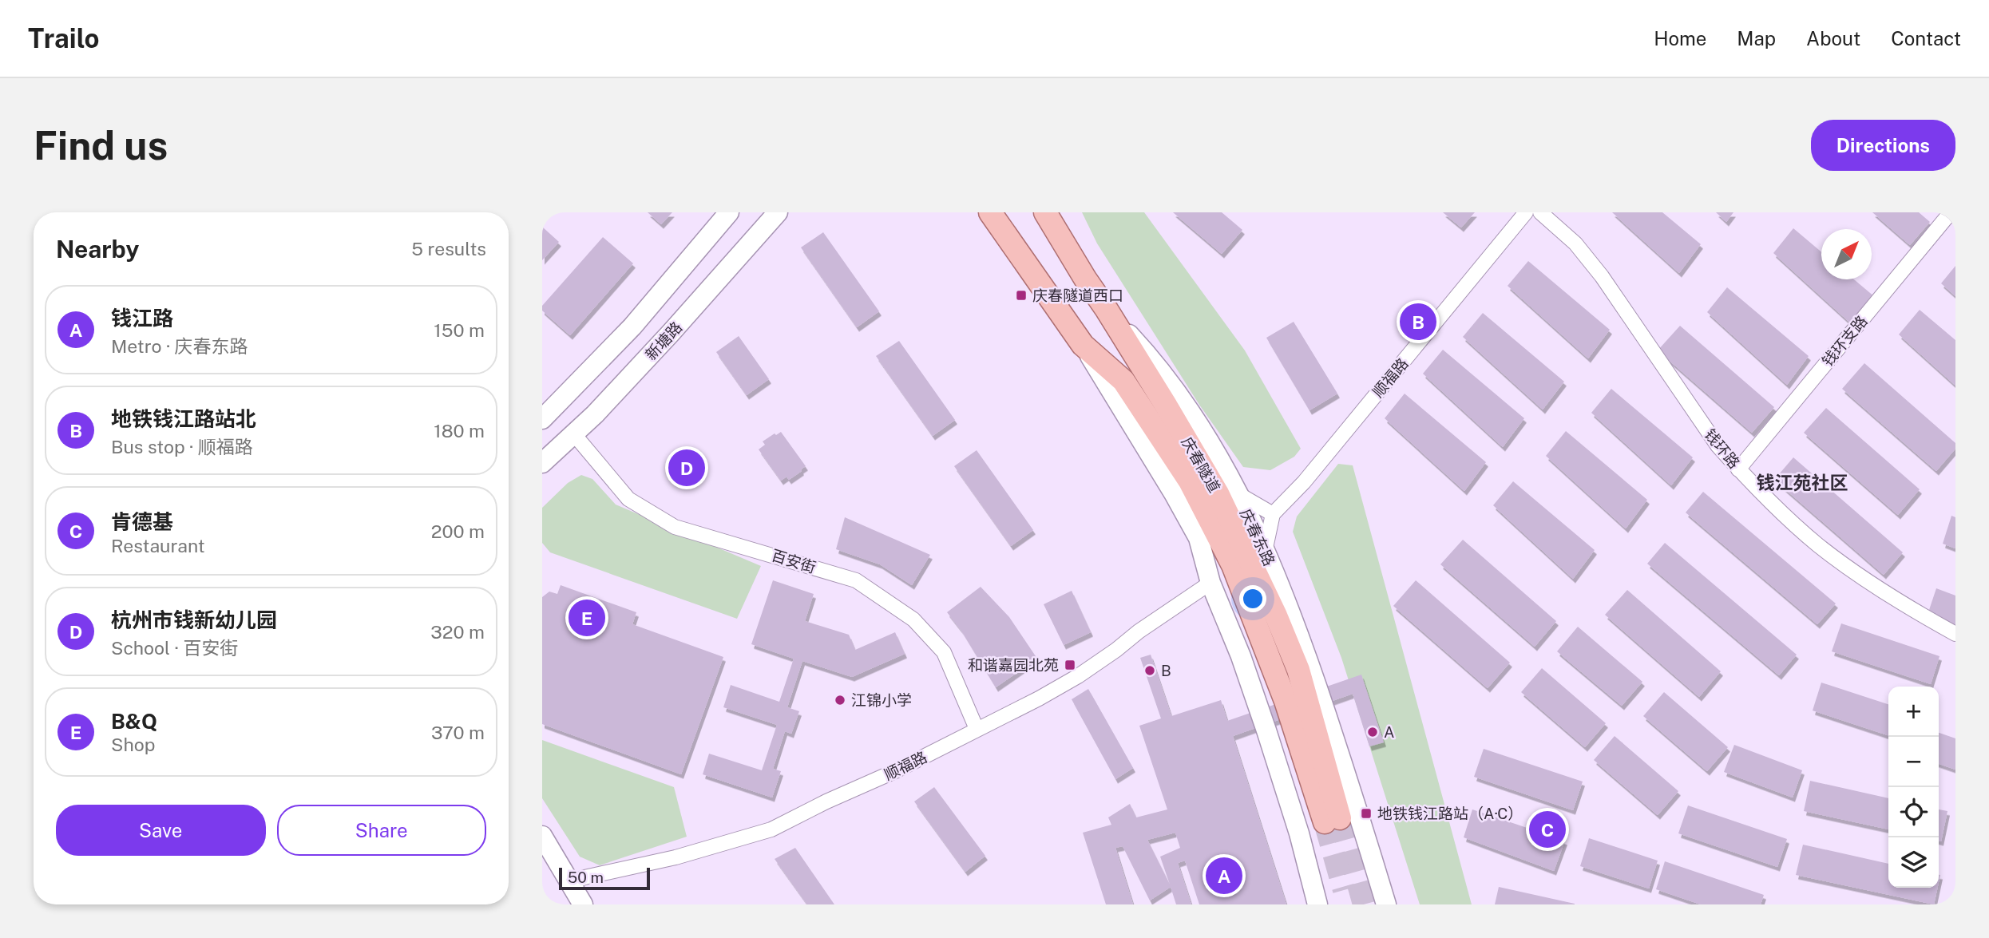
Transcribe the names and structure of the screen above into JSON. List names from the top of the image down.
{
  "streets": {
    "main road": ["新塘路", "庆春隧道", "庆春东路"],
    "street": [
      "钱环支路",
      "顺福路",
      "钱环路",
      "百安街"
    ]
  },
  "crossings": [
    ["新塘路", "百安街"],
    ["钱环支路", "钱环路"],
    ["顺福路", "百安街"],
    ["庆春隧道", "庆春东路"]
  ],
  "districts": ["钱江苑社区"],
  "places": {
    "transit": ["庆春隧道西口", "和谐嘉园北苑", "地铁钱江路站（A·C）"],
    "other": ["B", "江锦小学", "A"]
  },
  "scale_bar": "50 m",
  "north": "top right",
  "page": {
    "header": "Trailo",
    "nav": [
      "Home",
      "Map",
      "About",
      "Contact"
    ],
    "buttons": [
      "Directions",
      ["Save", "Share"]
    ],
    "title": "Find us",
    "heading": ["Nearby", "5 results"],
    "list": [
      {
        "mark": "A",
        "name": "钱江路",
        "note": "Metro · 庆春东路",
        "value": "150 m"
      },
      {
        "mark": "B",
        "name": "地铁钱江路站北",
        "note": "Bus stop · 顺福路",
        "value": "180 m"
      },
      {
        "mark": "C",
        "name": "肯德基",
        "note": "Restaurant",
        "value": "200 m"
      },
      {
        "mark": "D",
        "name": "杭州市钱新幼儿园",
        "note": "School · 百安街",
        "value": "320 m"
      },
      {
        "mark": "E",
        "name": "B&Q",
        "note": "Shop",
        "value": "370 m"
      }
    ],
    "pins": [
      "B",
      "D",
      "E",
      "C",
      "A"
    ],
    "map_buttons": ["+", "−"],
    "scale": "50 m"
  }
}
